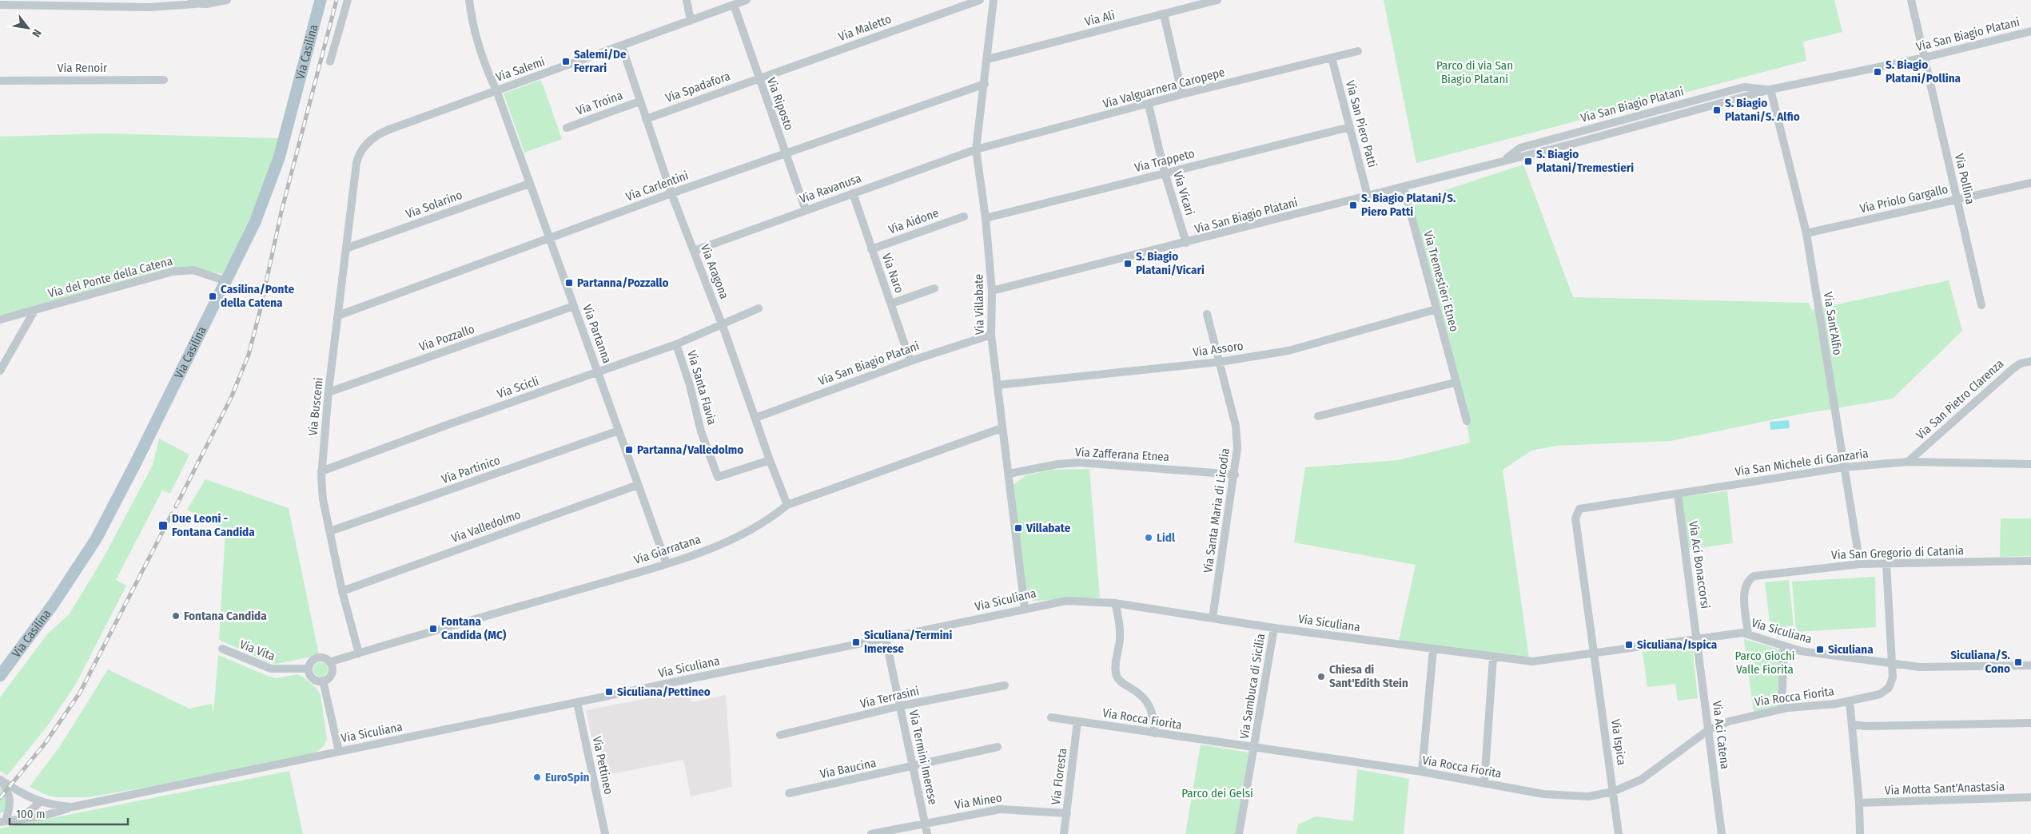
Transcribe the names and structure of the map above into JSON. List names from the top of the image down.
{
  "streets": {
    "main road": ["Via Casilina"],
    "street": [
      "Via Alì",
      "Via Maletto",
      "Via San Biagio Platani",
      "Via Renoir",
      "Via Salemi",
      "Via Spadafora",
      "Via Valguarnera Caropepe",
      "Via Troina",
      "Via Riposto",
      "Via San Piero Patti",
      "Via Trappeto",
      "Via Pollina",
      "Via Carlentini",
      "Via Ravanusa",
      "Via Vicari",
      "Via Priolo Gargallo",
      "Via Solarino",
      "Via Aidone",
      "Via Aragona",
      "Via Naro",
      "Via del Ponte della Catena",
      "Via Tremestieri Etneo",
      "Via Villabate",
      "Via Sant'Alfio",
      "Via Partanna",
      "Via Pozzallo",
      "Via Assoro",
      "Via Scicli",
      "Via Santa Flavia",
      "Via San Pietro Clarenza",
      "Via Buscemi",
      "Via Zafferana Etnea",
      "Via San Michele di Ganzaria",
      "Via Partinico",
      "Via Santa Maria di Licodia",
      "Via Valledolmo",
      "Via Giarratana",
      "Via San Gregorio di Catania",
      "Via Aci Bonaccorsi",
      "Via Siculiana",
      "Via Vita",
      "Via Sambuca di Sicilia",
      "Via Rocca Fiorita",
      "Via Terrasini",
      "Via Aci Catena",
      "Via Ispica",
      "Via Termini Imerese",
      "Via Pettineo",
      "Via Baucina",
      "Via Floresta",
      "Via Motta Sant'Anastasia",
      "Via Mineo"
    ]
  },
  "crossings": [
    ["Via Alì", "Via Villabate"],
    ["Via Maletto", "Via Spadafora"],
    ["Via Maletto", "Via Riposto"],
    ["Via San Biagio Platani", "Via San Piero Patti"],
    ["Via San Biagio Platani", "Via Pollina"],
    ["Via San Biagio Platani", "Via Vicari"],
    ["Via San Biagio Platani", "Via Aragona"],
    ["Via San Biagio Platani", "Via Naro"],
    ["Via San Biagio Platani", "Via Tremestieri Etneo"],
    ["Via San Biagio Platani", "Via Villabate"],
    ["Via San Biagio Platani", "Via Sant'Alfio"],
    ["Via Casilina", "Via del Ponte della Catena"],
    ["Via Salemi", "Via Riposto"],
    ["Via Salemi", "Via Aragona"],
    ["Via Salemi", "Via Partanna"],
    ["Via Salemi", "Via Buscemi"],
    ["Via Spadafora", "Via Riposto"],
    ["Via Spadafora", "Via Aragona"],
    ["Via Valguarnera Caropepe", "Via San Piero Patti"],
    ["Via Valguarnera Caropepe", "Via Ravanusa"],
    ["Via Valguarnera Caropepe", "Via Vicari"],
    ["Via Valguarnera Caropepe", "Via Villabate"],
    ["Via Troina", "Via Aragona"],
    ["Via Riposto", "Via Carlentini"],
    ["Via Riposto", "Via Ravanusa"],
    ["Via San Piero Patti", "Via Trappeto"],
    ["Via Trappeto", "Via Vicari"],
    ["Via Trappeto", "Via Villabate"],
    ["Via Pollina", "Via Priolo Gargallo"],
    ["Via Carlentini", "Via Aragona"],
    ["Via Carlentini", "Via Villabate"],
    ["Via Carlentini", "Via Partanna"],
    ["Via Carlentini", "Via Buscemi"],
    ["Via Ravanusa", "Via Aragona"],
    ["Via Ravanusa", "Via Naro"],
    ["Via Ravanusa", "Via Villabate"],
    ["Via Priolo Gargallo", "Via Sant'Alfio"],
    ["Via Solarino", "Via Partanna"],
    ["Via Solarino", "Via Buscemi"],
    ["Via Aidone", "Via Naro"],
    ["Via Aragona", "Via Scicli"],
    ["Via Aragona", "Via Santa Flavia"],
    ["Via Aragona", "Via Giarratana"],
    ["Via Tremestieri Etneo", "Via Assoro"],
    ["Via Villabate", "Via Assoro"],
    ["Via Villabate", "Via Zafferana Etnea"],
    ["Via Villabate", "Via Giarratana"],
    ["Via Villabate", "Via Siculiana"],
    ["Via Sant'Alfio", "Via San Michele di Ganzaria"],
    ["Via Sant'Alfio", "Via San Gregorio di Catania"],
    ["Via Partanna", "Via Pozzallo"],
    ["Via Partanna", "Via Scicli"],
    ["Via Partanna", "Via Partinico"],
    ["Via Partanna", "Via Valledolmo"],
    ["Via Partanna", "Via Giarratana"],
    ["Via Pozzallo", "Via Buscemi"],
    ["Via Assoro", "Via Santa Maria di Licodia"],
    ["Via Scicli", "Via Santa Flavia"],
    ["Via Scicli", "Via Buscemi"],
    ["Via San Pietro Clarenza", "Via San Michele di Ganzaria"],
    ["Via Buscemi", "Via Partinico"],
    ["Via Buscemi", "Via Valledolmo"],
    ["Via Buscemi", "Via Giarratana"],
    ["Via Zafferana Etnea", "Via Santa Maria di Licodia"],
    ["Via San Michele di Ganzaria", "Via Aci Bonaccorsi"],
    ["Via San Michele di Ganzaria", "Via Ispica"],
    ["Via Santa Maria di Licodia", "Via Siculiana"],
    ["Via Giarratana", "Via Vita"],
    ["Via San Gregorio di Catania", "Via Siculiana"],
    ["Via Aci Bonaccorsi", "Via Siculiana"],
    ["Via Aci Bonaccorsi", "Via Aci Catena"],
    ["Via Siculiana", "Via Sambuca di Sicilia"],
    ["Via Siculiana", "Via Aci Catena"],
    ["Via Siculiana", "Via Ispica"],
    ["Via Siculiana", "Via Termini Imerese"],
    ["Via Siculiana", "Via Pettineo"],
    ["Via Sambuca di Sicilia", "Via Rocca Fiorita"],
    ["Via Rocca Fiorita", "Via Aci Catena"],
    ["Via Rocca Fiorita", "Via Ispica"],
    ["Via Rocca Fiorita", "Via Floresta"],
    ["Via Terrasini", "Via Termini Imerese"],
    ["Via Termini Imerese", "Via Baucina"],
    ["Via Termini Imerese", "Via Mineo"],
    ["Via Floresta", "Via Mineo"]
  ],
  "parks": ["Parco di via San Biagio Platani", "Parco Giochi Valle Fiorita", "Parco dei Gelsi"],
  "places": {
    "transit": [
      "Salemi/De Ferrari",
      "S. Biagio Platani/Pollina",
      "S. Biagio Platani/S. Alfio",
      "S. Biagio Platani/Tremestieri",
      "S. Biagio Platani/S. Piero Patti",
      "S. Biagio Platani/Vicari",
      "Partanna/Pozzallo",
      "Casilina/Ponte della Catena",
      "Partanna/Valledolmo",
      "Due Leoni - Fontana Candida",
      "Villabate",
      "Fontana Candida (MC)",
      "Siculiana/Termini Imerese",
      "Siculiana/Ispica",
      "Siculiana",
      "Siculiana/S. Cono",
      "Siculiana/Pettineo"
    ],
    "other": [
      "Lidl",
      "Fontana Candida",
      "Chiesa di Sant'Edith Stein",
      "EuroSpin"
    ]
  },
  "scale_bar": "100 m",
  "north": "bottom right"
}
